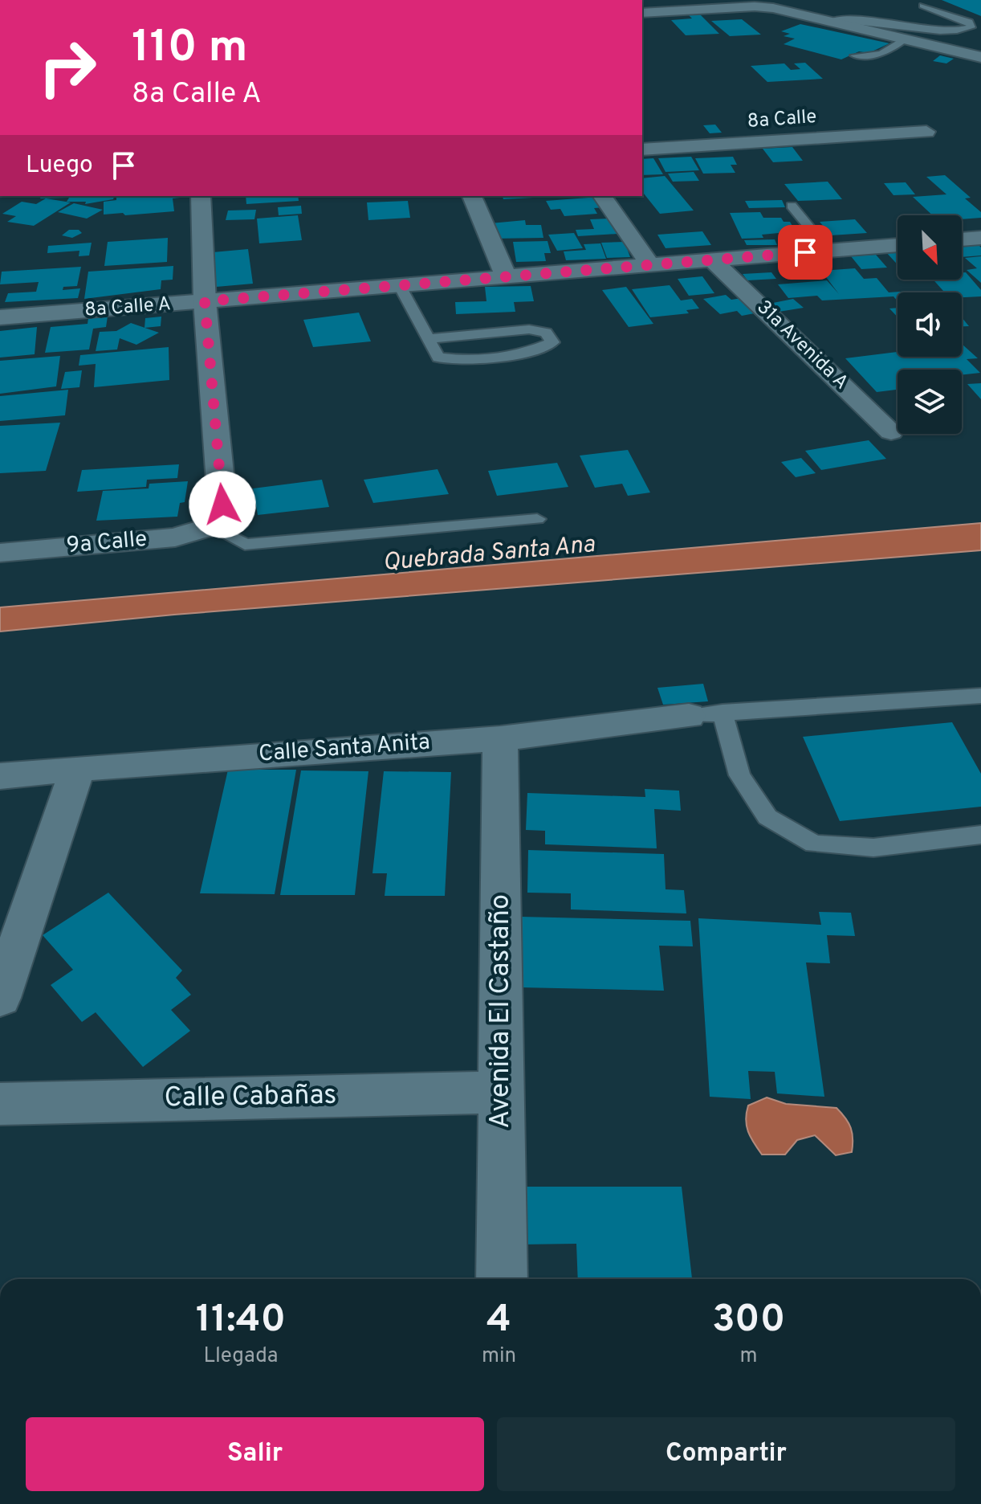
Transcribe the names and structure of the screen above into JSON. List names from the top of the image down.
{
  "streets": {
    "street": [
      "8a Calle",
      "8a Calle A",
      "31a Avenida A",
      "9a Calle",
      "Calle Santa Anita",
      "Avenida El Castaño",
      "Calle Cabañas"
    ]
  },
  "crossings": [
    ["8a Calle A", "31a Avenida A"],
    ["Calle Santa Anita", "Avenida El Castaño"],
    ["Avenida El Castaño", "Calle Cabañas"]
  ],
  "water": ["Quebrada Santa Ana"],
  "north": "bottom right",
  "page": {
    "turn": ["110 m", "8a Calle A"],
    "then": "Luego",
    "eta": [
      "11:40",
      "Llegada",
      "4",
      "min",
      "300",
      "m"
    ],
    "buttons": ["Salir", "Compartir"]
  }
}
